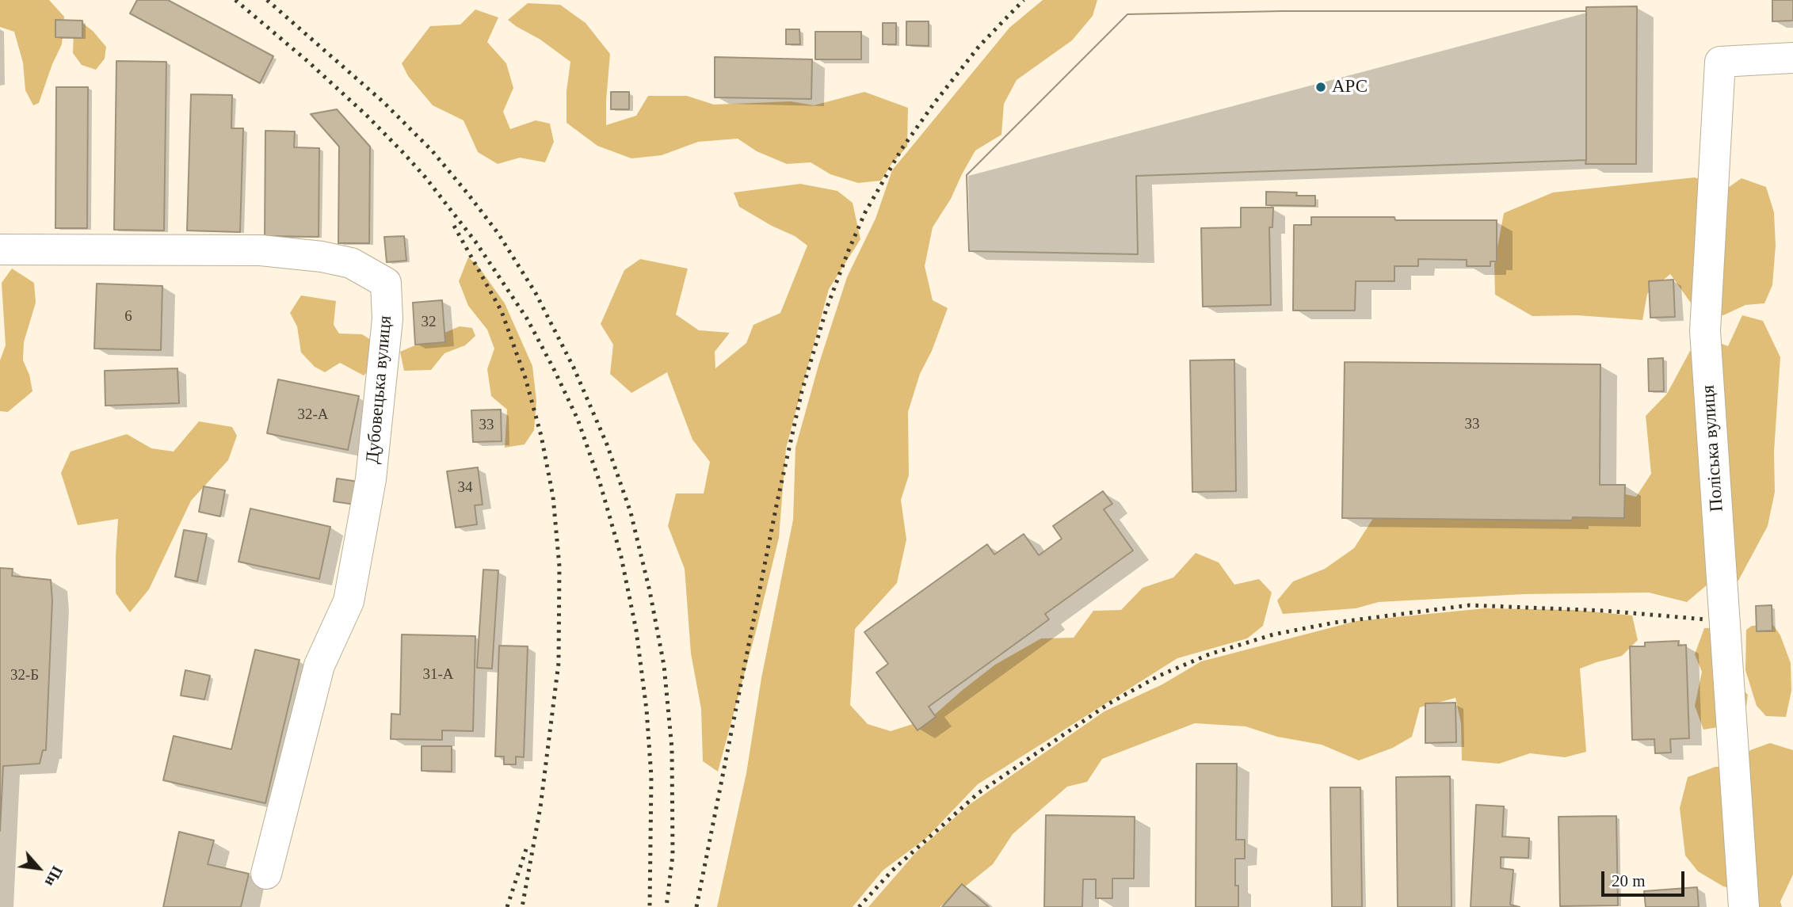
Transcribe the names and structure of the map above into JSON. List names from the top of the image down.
{
  "streets": {
    "street": ["Дубовецька вулиця", "Поліська вулиця"]
  },
  "places": ["АРС"],
  "house_numbers": [
    "6",
    "32",
    "32-А",
    "33",
    "33",
    "34",
    "31-А",
    "32-Б"
  ],
  "scale_bar": "20 m",
  "north": "bottom right"
}
